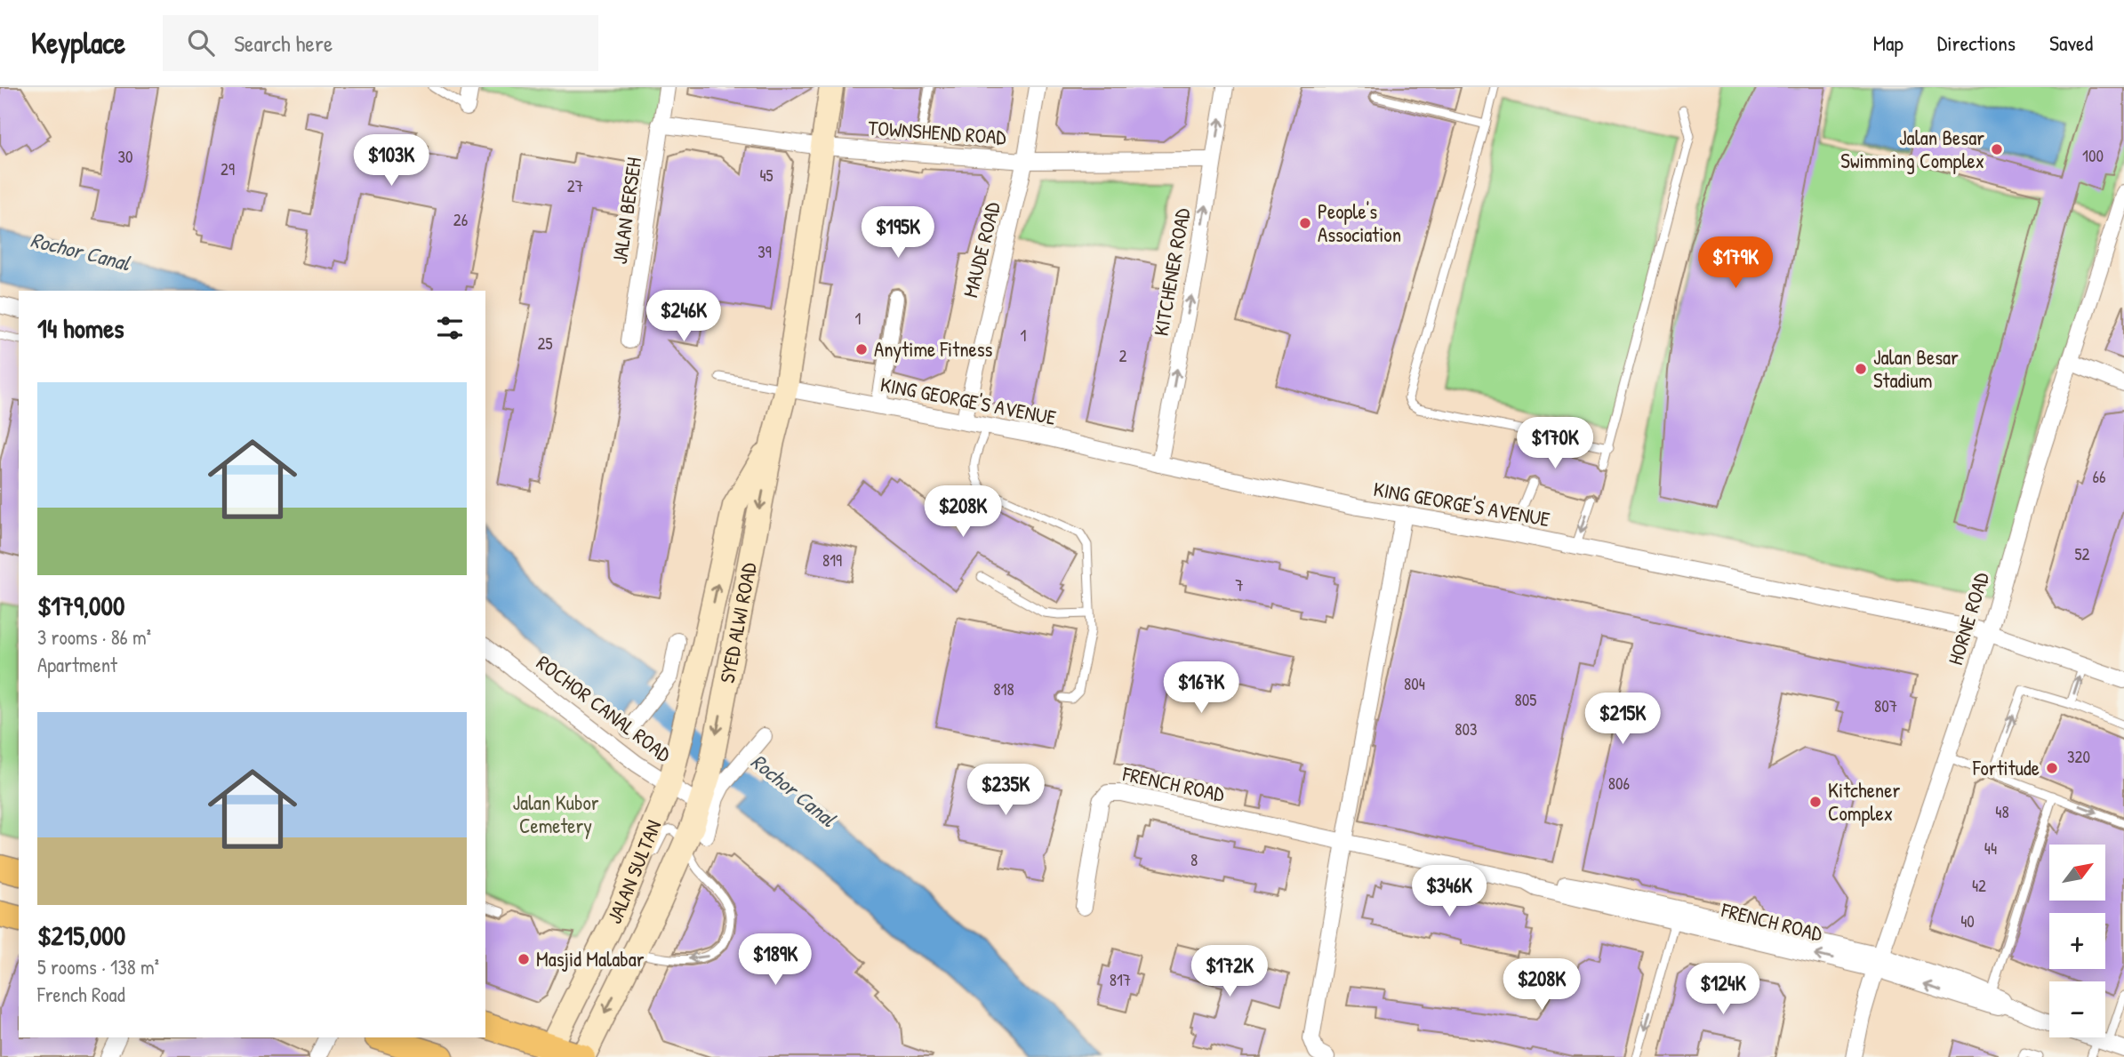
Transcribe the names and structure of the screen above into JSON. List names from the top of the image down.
{
  "streets": {
    "street": [
      "TOWNSHEND ROAD",
      "JALAN BERSEH",
      "MAUDE ROAD",
      "KITCHENER ROAD",
      "KING GEORGE'S AVENUE",
      "HORNE ROAD",
      "SYED ALWI ROAD",
      "ROCHOR CANAL ROAD",
      "FRENCH ROAD",
      "JALAN SULTAN"
    ]
  },
  "crossings": [
    ["TOWNSHEND ROAD", "JALAN BERSEH"],
    ["TOWNSHEND ROAD", "MAUDE ROAD"],
    ["TOWNSHEND ROAD", "KITCHENER ROAD"],
    ["TOWNSHEND ROAD", "SYED ALWI ROAD"],
    ["MAUDE ROAD", "KING GEORGE'S AVENUE"],
    ["KITCHENER ROAD", "KING GEORGE'S AVENUE"],
    ["KING GEORGE'S AVENUE", "HORNE ROAD"],
    ["KING GEORGE'S AVENUE", "SYED ALWI ROAD"],
    ["HORNE ROAD", "FRENCH ROAD"],
    ["SYED ALWI ROAD", "ROCHOR CANAL ROAD"],
    ["SYED ALWI ROAD", "JALAN SULTAN"],
    ["ROCHOR CANAL ROAD", "JALAN SULTAN"]
  ],
  "one_way": ["KITCHENER ROAD"],
  "water": ["Rochor Canal"],
  "parks": ["Jalan Kubor Cemetery"],
  "places": [
    "Jalan Besar Swimming Complex",
    "People's Association",
    "Anytime Fitness",
    "Jalan Besar Stadium",
    "Fortitude",
    "Kitchener Complex",
    "Masjid Malabar"
  ],
  "house_numbers": [
    "100",
    "30",
    "29",
    "45",
    "27",
    "26",
    "39",
    "1",
    "1",
    "25",
    "2",
    "66",
    "52",
    "819",
    "7",
    "804",
    "818",
    "805",
    "807",
    "803",
    "320",
    "806",
    "48",
    "44",
    "8",
    "42",
    "40",
    "817"
  ],
  "north": "top right",
  "page": {
    "header": "Keyplace",
    "search": "Search here",
    "nav": ["Map", "Directions", "Saved"],
    "price": [
      "$103K",
      "$195K",
      "$179K",
      "$246K",
      "$170K",
      "$208K",
      "$167K",
      "$215K",
      "$235K",
      "$346K",
      "$189K",
      "$172K",
      "$208K",
      "$124K"
    ],
    "heading": "14 homes",
    "list": [
      {
        "name": "$179,000",
        "note": "3 rooms · 86 m² · Apartment"
      },
      {
        "name": "$215,000",
        "note": "5 rooms · 138 m² · French Road"
      }
    ],
    "map_buttons": ["+", "−"]
  }
}
